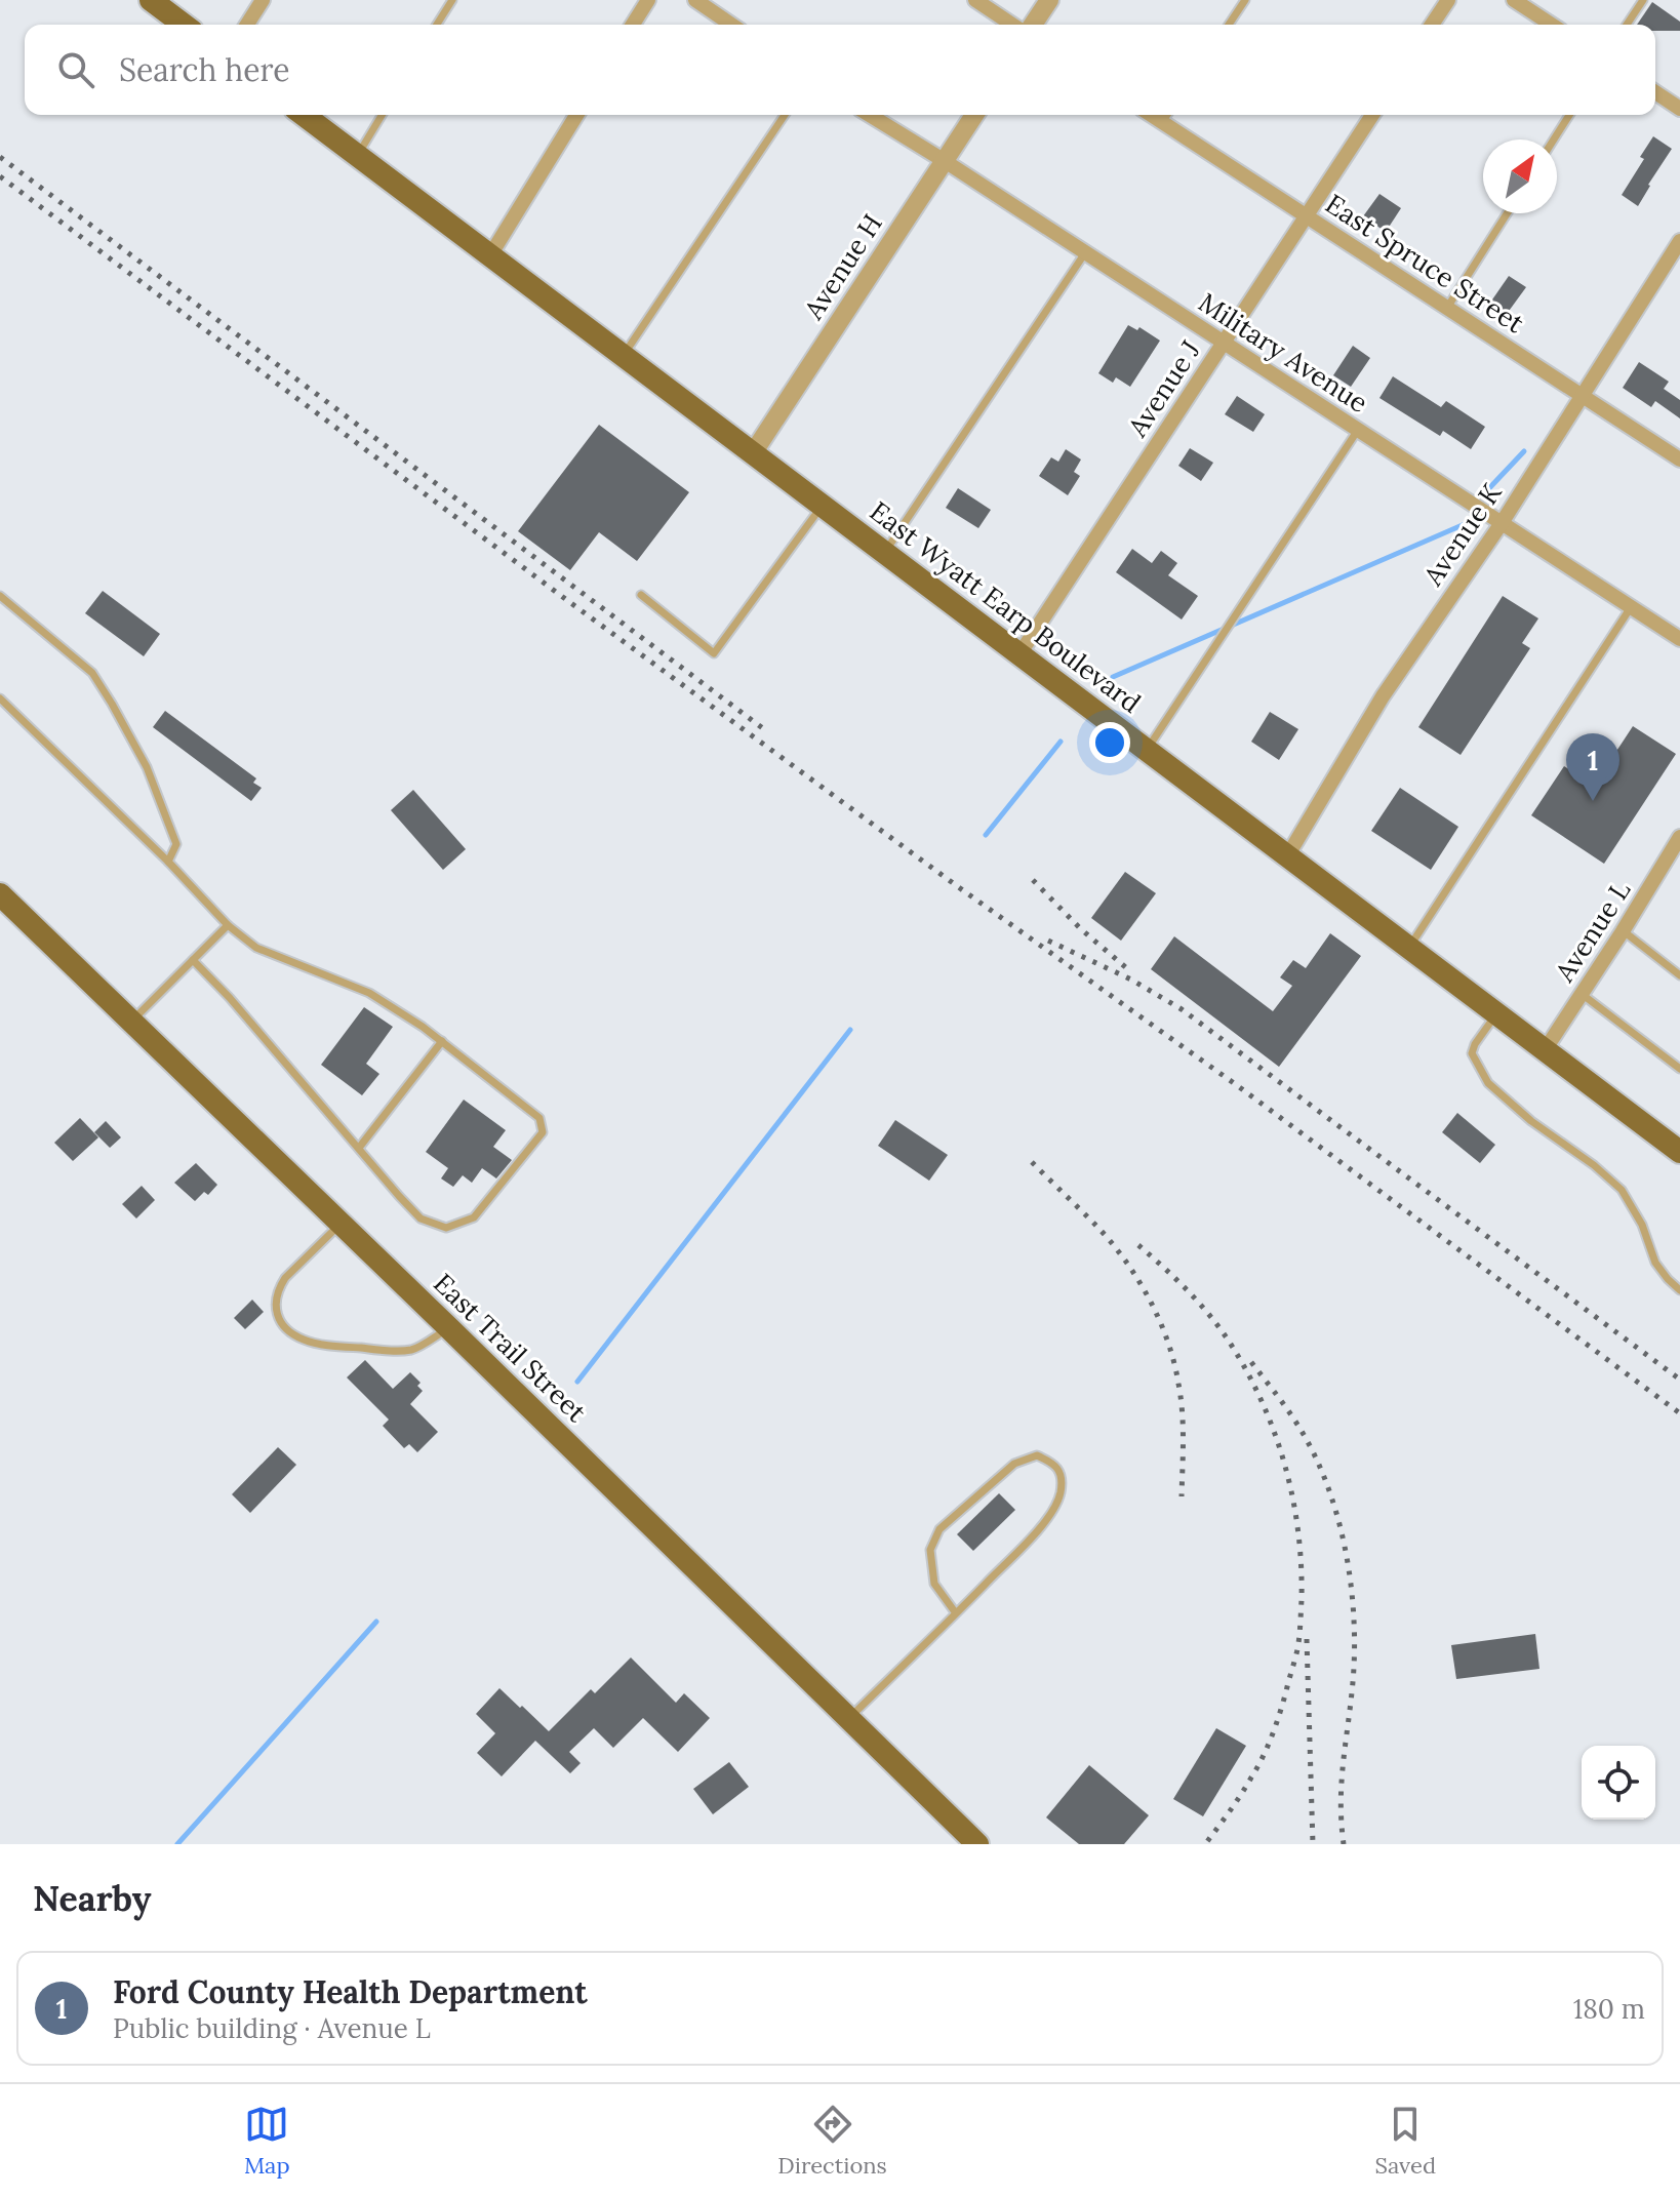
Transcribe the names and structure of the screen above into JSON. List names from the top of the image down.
{
  "streets": {
    "main road": ["East Wyatt Earp Boulevard", "East Trail Street"],
    "street": [
      "East Spruce Street",
      "Avenue H",
      "Military Avenue",
      "Avenue J",
      "Avenue K",
      "Avenue L"
    ]
  },
  "crossings": [
    ["East Spruce Street", "Avenue J"],
    ["East Spruce Street", "Avenue K"],
    ["Avenue H", "Military Avenue"],
    ["Avenue H", "East Wyatt Earp Boulevard"],
    ["Military Avenue", "Avenue J"],
    ["Military Avenue", "Avenue K"],
    ["Avenue J", "East Wyatt Earp Boulevard"],
    ["Avenue K", "East Wyatt Earp Boulevard"],
    ["East Wyatt Earp Boulevard", "Avenue L"]
  ],
  "north": "top right",
  "page": {
    "search": "Search here",
    "pins": "1",
    "heading": "Nearby",
    "list": [
      {
        "mark": "1",
        "name": "Ford County Health Department",
        "note": "Public building · Avenue L",
        "value": "180 m"
      }
    ],
    "nav": ["Map", "Directions", "Saved"]
  }
}
